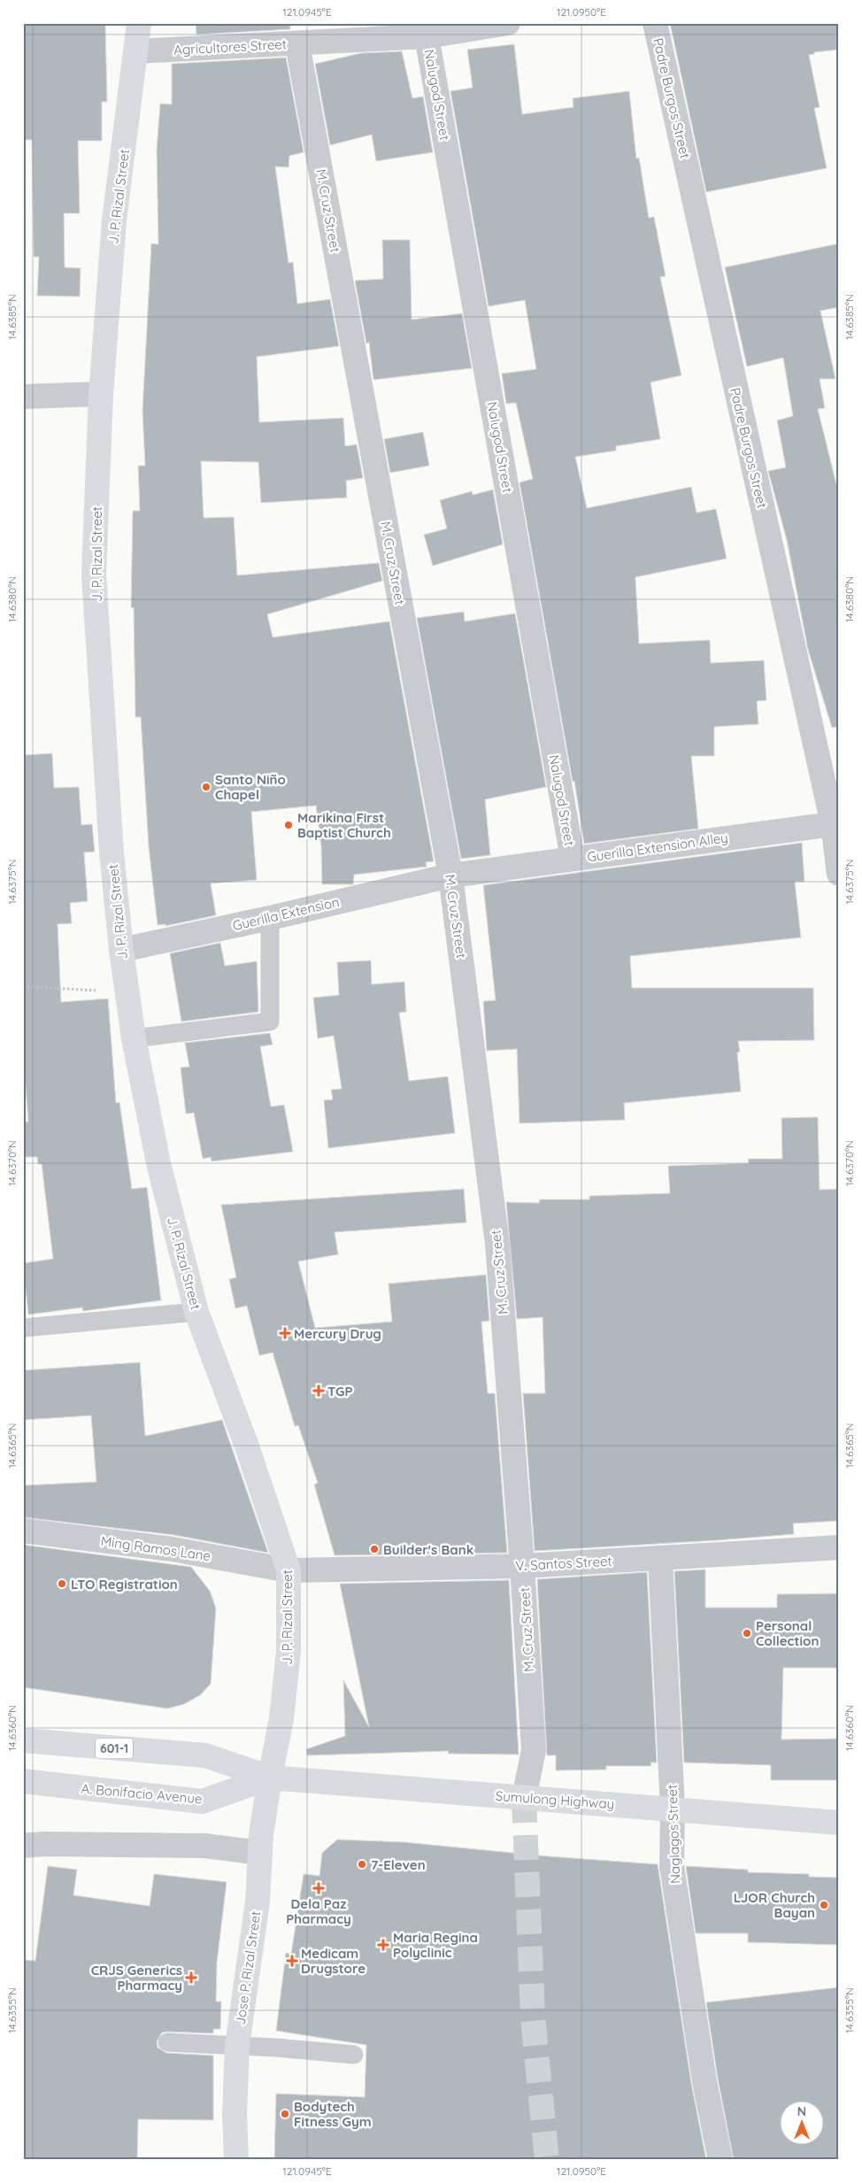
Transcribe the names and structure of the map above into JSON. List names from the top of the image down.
{
  "streets": {
    "main road": [
      "J. P. Rizal Street",
      "601-1",
      "A. Bonifacio Avenue",
      "Sumulong Highway",
      "Jose P. Rizal Street"
    ],
    "street": [
      "Agricultores Street",
      "Nalugod Street",
      "Padre Burgos Street",
      "M. Cruz Street",
      "Guerilla Extension Alley",
      "Guerilla Extension",
      "Ming Ramos Lane",
      "V. Santos Street",
      "Naglagos Street"
    ]
  },
  "crossings": [
    ["Agricultores Street", "Nalugod Street"],
    ["Agricultores Street", "J. P. Rizal Street"],
    ["Agricultores Street", "M. Cruz Street"],
    ["Nalugod Street", "Guerilla Extension Alley"],
    ["Padre Burgos Street", "Guerilla Extension Alley"],
    ["J. P. Rizal Street", "Guerilla Extension"],
    ["J. P. Rizal Street", "Ming Ramos Lane"],
    ["J. P. Rizal Street", "V. Santos Street"],
    ["J. P. Rizal Street", "601-1"],
    ["J. P. Rizal Street", "A. Bonifacio Avenue"],
    ["J. P. Rizal Street", "Sumulong Highway"],
    ["J. P. Rizal Street", "Jose P. Rizal Street"],
    ["M. Cruz Street", "Guerilla Extension Alley"],
    ["M. Cruz Street", "Guerilla Extension"],
    ["M. Cruz Street", "V. Santos Street"],
    ["M. Cruz Street", "Sumulong Highway"],
    ["Guerilla Extension Alley", "Guerilla Extension"],
    ["Ming Ramos Lane", "V. Santos Street"],
    ["V. Santos Street", "Naglagos Street"],
    ["601-1", "A. Bonifacio Avenue"],
    ["601-1", "Sumulong Highway"],
    ["601-1", "Jose P. Rizal Street"],
    ["A. Bonifacio Avenue", "Sumulong Highway"],
    ["A. Bonifacio Avenue", "Jose P. Rizal Street"],
    ["Sumulong Highway", "Naglagos Street"],
    ["Sumulong Highway", "Jose P. Rizal Street"]
  ],
  "places": {
    "other": [
      "Santo Niño Chapel",
      "Marikina First Baptist Church",
      "Builder's Bank",
      "LTO Registration",
      "Personal Collection",
      "7-Eleven",
      "LJOR Church Bayan",
      "Bodytech Fitness Gym"
    ],
    "health": [
      "Mercury Drug",
      "TGP",
      "Dela Paz Pharmacy",
      "Maria Regina Polyclinic",
      "Medicam Drugstore",
      "CRJS Generics Pharmacy"
    ]
  },
  "north": "top",
  "coordinates": [
    "121.0945°E",
    "121.0950°E",
    "14.6385°N",
    "14.6380°N",
    "14.6375°N",
    "14.6370°N",
    "14.6365°N",
    "14.6360°N",
    "14.6355°N"
  ]
}
